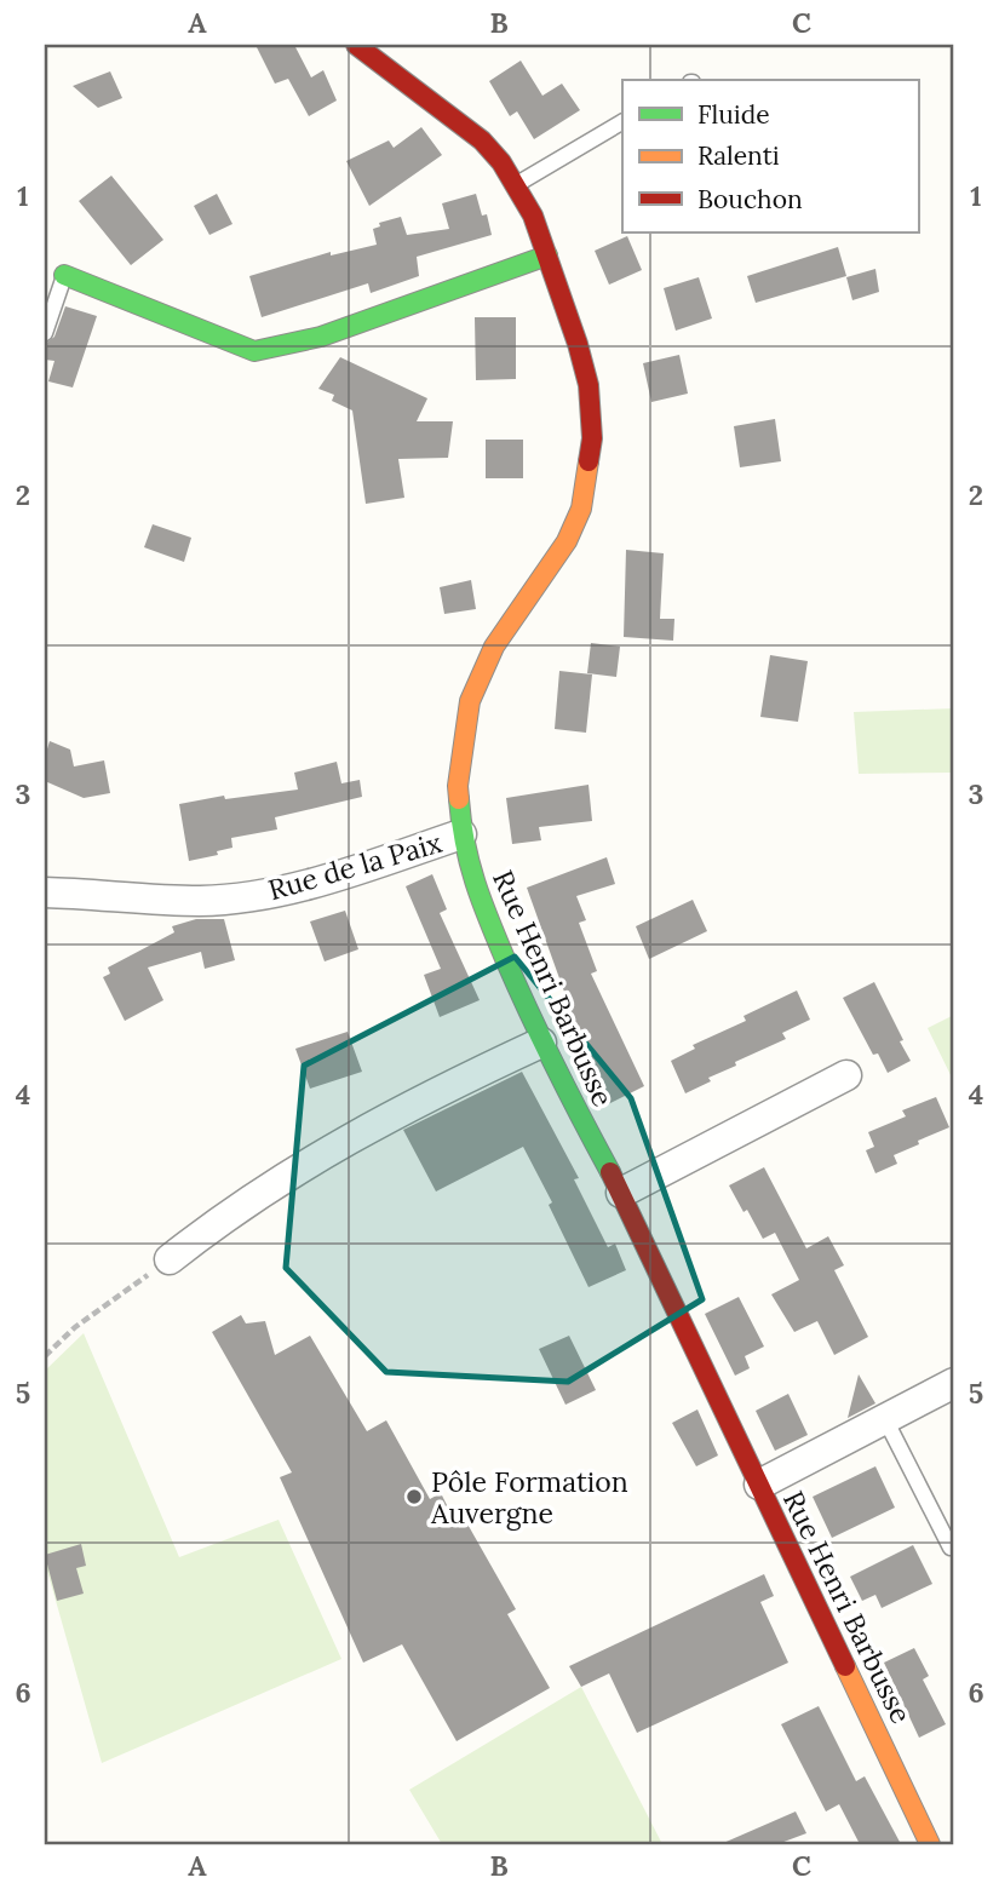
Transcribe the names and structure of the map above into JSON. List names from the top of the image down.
{
  "streets": {
    "street": ["Rue de la Paix", "Rue Henri Barbusse"]
  },
  "crossings": [
    ["Rue de la Paix", "Rue Henri Barbusse"]
  ],
  "places": ["Pôle Formation Auvergne"],
  "legend": ["Fluide", "Ralenti", "Bouchon"],
  "grid": {
    "columns": ["A", "B", "C"],
    "rows": [
      "1",
      "2",
      "3",
      "4",
      "5",
      "6"
    ]
  }
}
